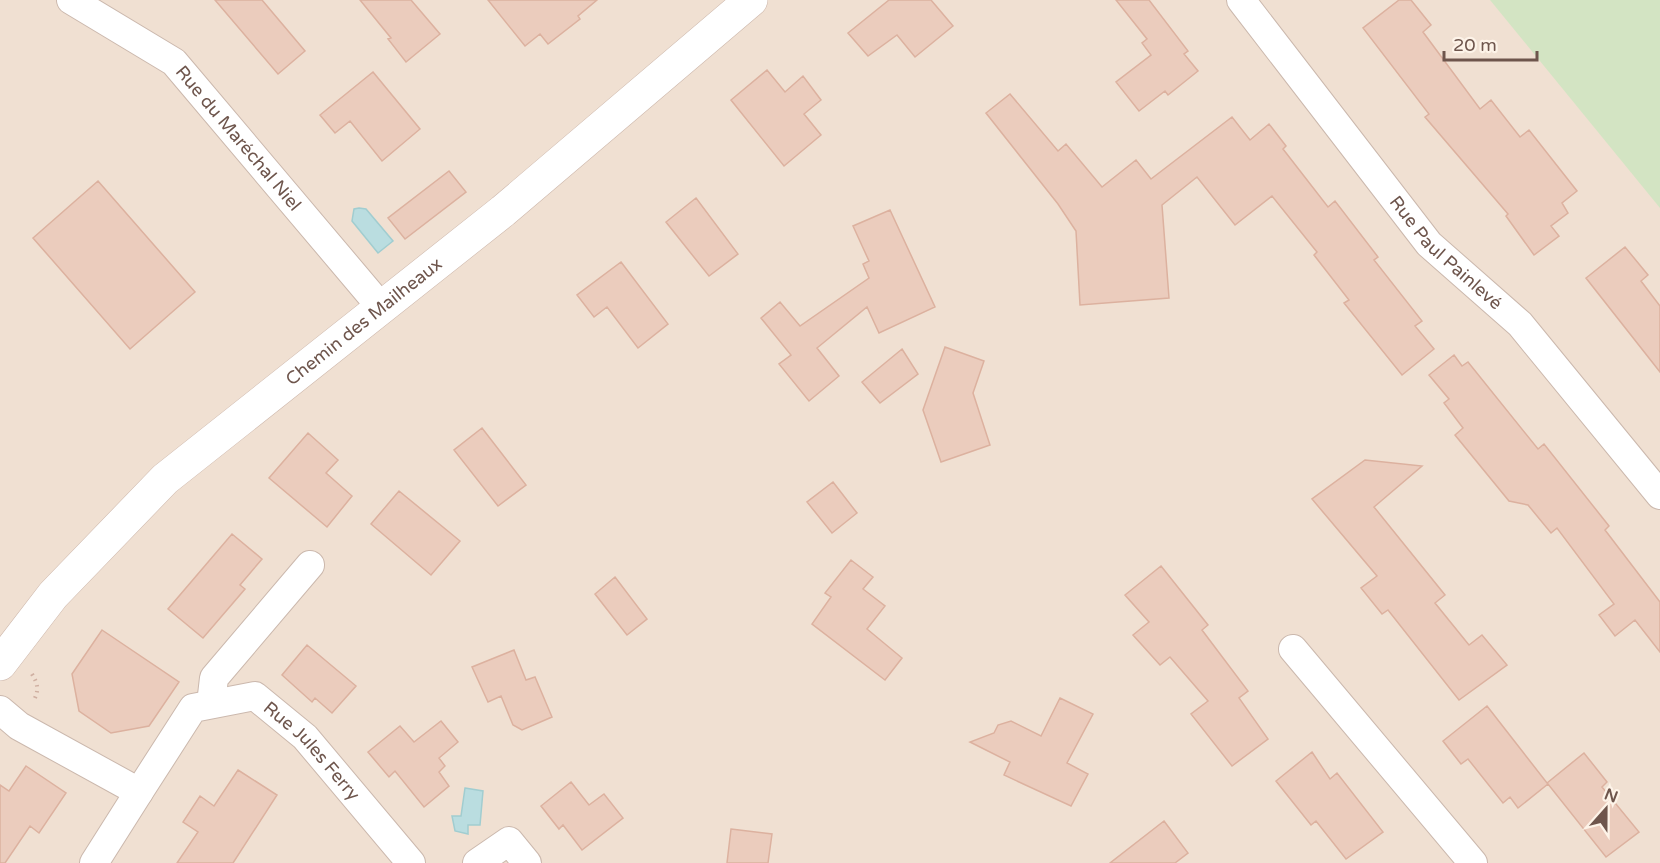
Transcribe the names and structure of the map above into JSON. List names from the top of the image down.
{
  "streets": {
    "street": [
      "Rue du Maréchal Niel",
      "Rue Paul Painlevé",
      "Chemin des Mailheaux",
      "Rue Jules Ferry"
    ]
  },
  "crossings": [
    ["Rue du Maréchal Niel", "Chemin des Mailheaux"]
  ],
  "scale_bar": "20 m",
  "north": "top"
}
